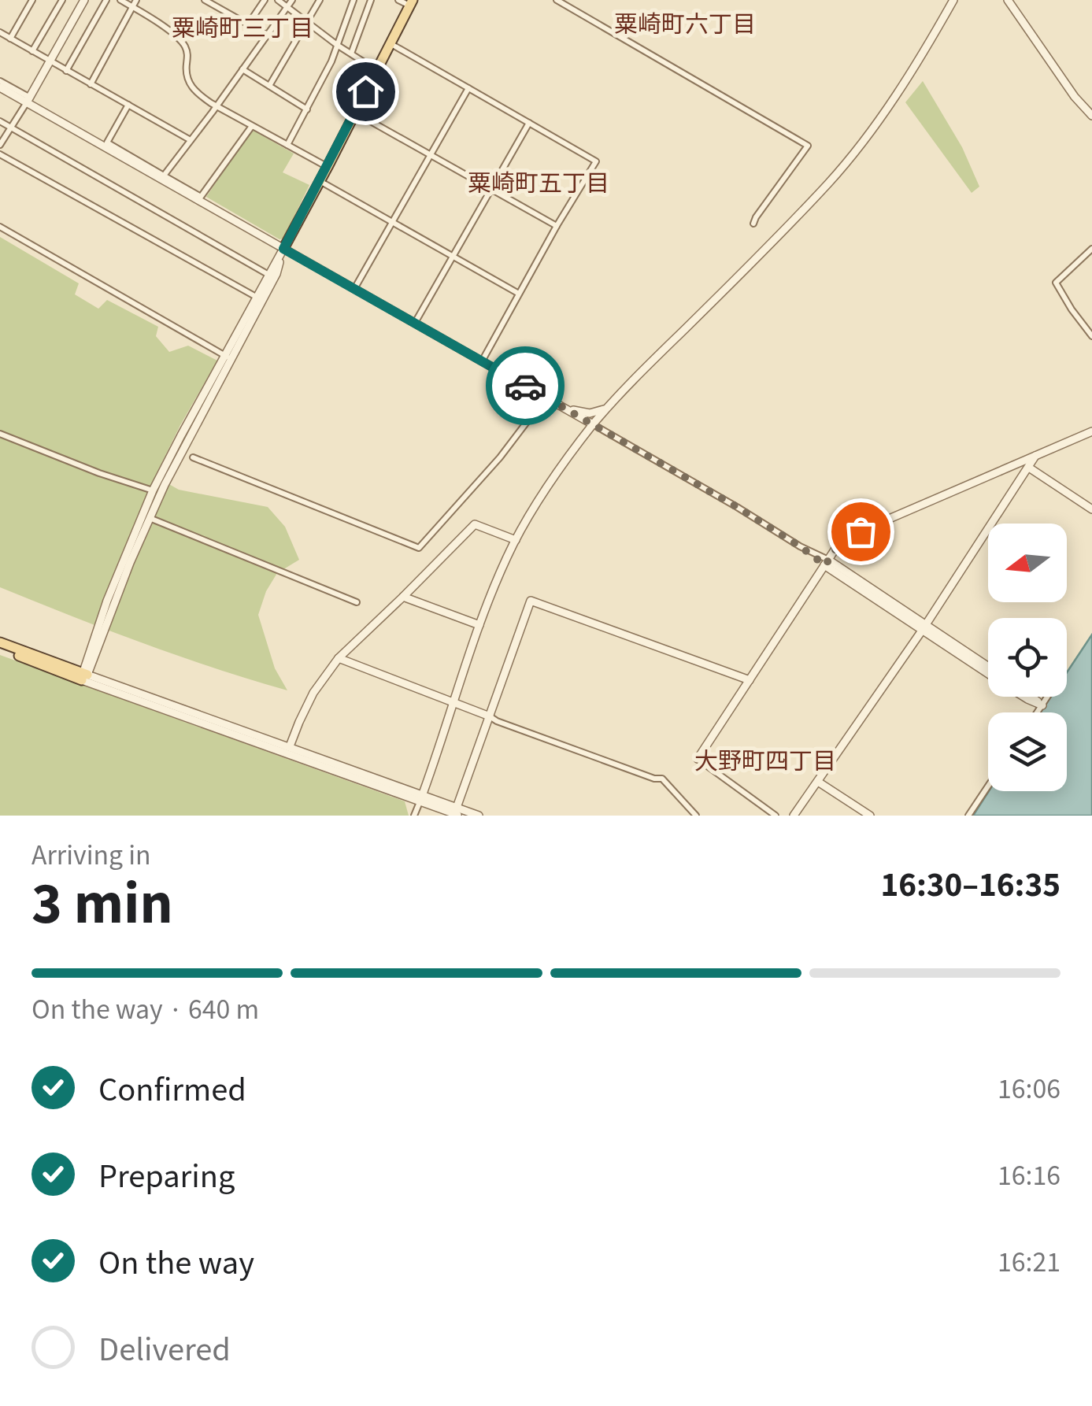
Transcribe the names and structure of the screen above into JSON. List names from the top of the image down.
{
  "districts": [
    "粟崎町六丁目",
    "粟崎町三丁目",
    "粟崎町五丁目",
    "大野町四丁目"
  ],
  "north": "left",
  "page": {
    "heading": ["3 min", "Arriving in", "16:30–16:35"],
    "bar": "On the way · 640 m",
    "list": [
      ["Confirmed", "16:06"],
      ["Preparing", "16:16"],
      ["On the way", "16:21"],
      "Delivered"
    ]
  }
}
